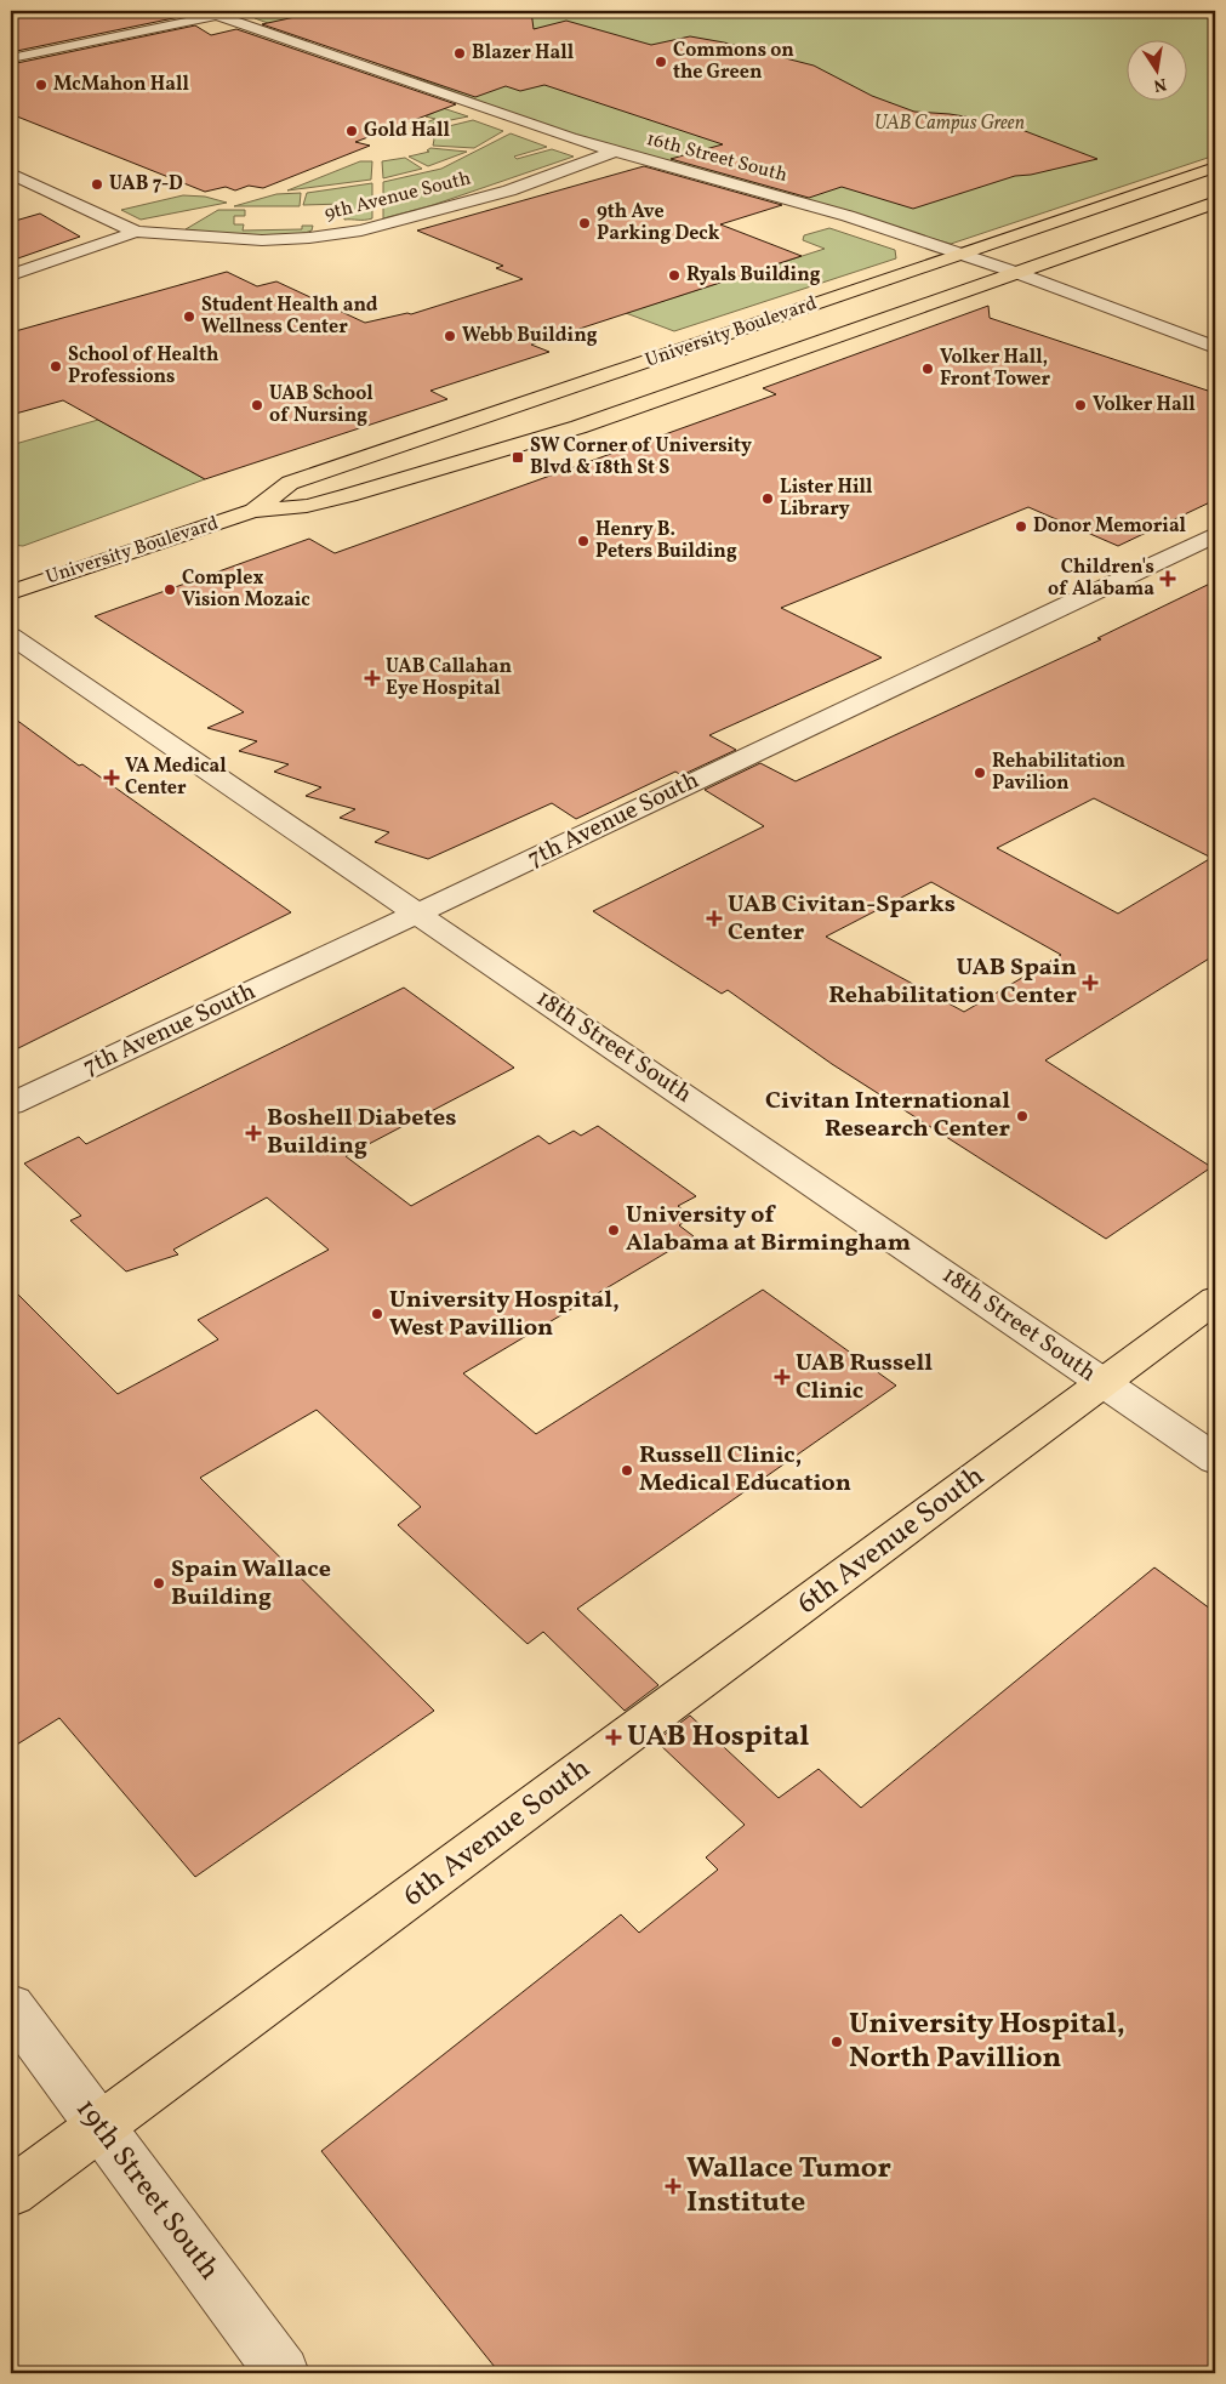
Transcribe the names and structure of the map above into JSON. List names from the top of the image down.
{
  "streets": {
    "main road": ["University Boulevard", "6th Avenue South"],
    "street": [
      "16th Street South",
      "9th Avenue South",
      "7th Avenue South",
      "18th Street South",
      "19th Street South"
    ]
  },
  "crossings": [
    ["16th Street South", "9th Avenue South"],
    ["16th Street South", "University Boulevard"],
    ["7th Avenue South", "18th Street South"],
    ["18th Street South", "6th Avenue South"],
    ["6th Avenue South", "19th Street South"]
  ],
  "parks": ["UAB Campus Green"],
  "places": {
    "other": [
      "Blazer Hall",
      "Commons on the Green",
      "McMahon Hall",
      "Gold Hall",
      "UAB 7-D",
      "9th Ave Parking Deck",
      "Ryals Building",
      "Student Health and Wellness Center",
      "Webb Building",
      "School of Health Professions",
      "Volker Hall, Front Tower",
      "UAB School of Nursing",
      "Volker Hall",
      "Lister Hill Library",
      "Donor Memorial",
      "Henry B. Peters Building",
      "Complex Vision Mozaic",
      "Rehabilitation Pavilion",
      "Civitan International Research Center",
      "University of Alabama at Birmingham",
      "University Hospital, West Pavillion",
      "Russell Clinic, Medical Education",
      "Spain Wallace Building",
      "University Hospital, North Pavillion"
    ],
    "transit": ["SW Corner of University Blvd & 18th St S"],
    "health": [
      "Children's of Alabama",
      "UAB Callahan Eye Hospital",
      "VA Medical Center",
      "UAB Civitan-Sparks Center",
      "UAB Spain Rehabilitation Center",
      "Boshell Diabetes Building",
      "UAB Russell Clinic",
      "UAB Hospital",
      "Wallace Tumor Institute"
    ]
  },
  "north": "bottom"
}
